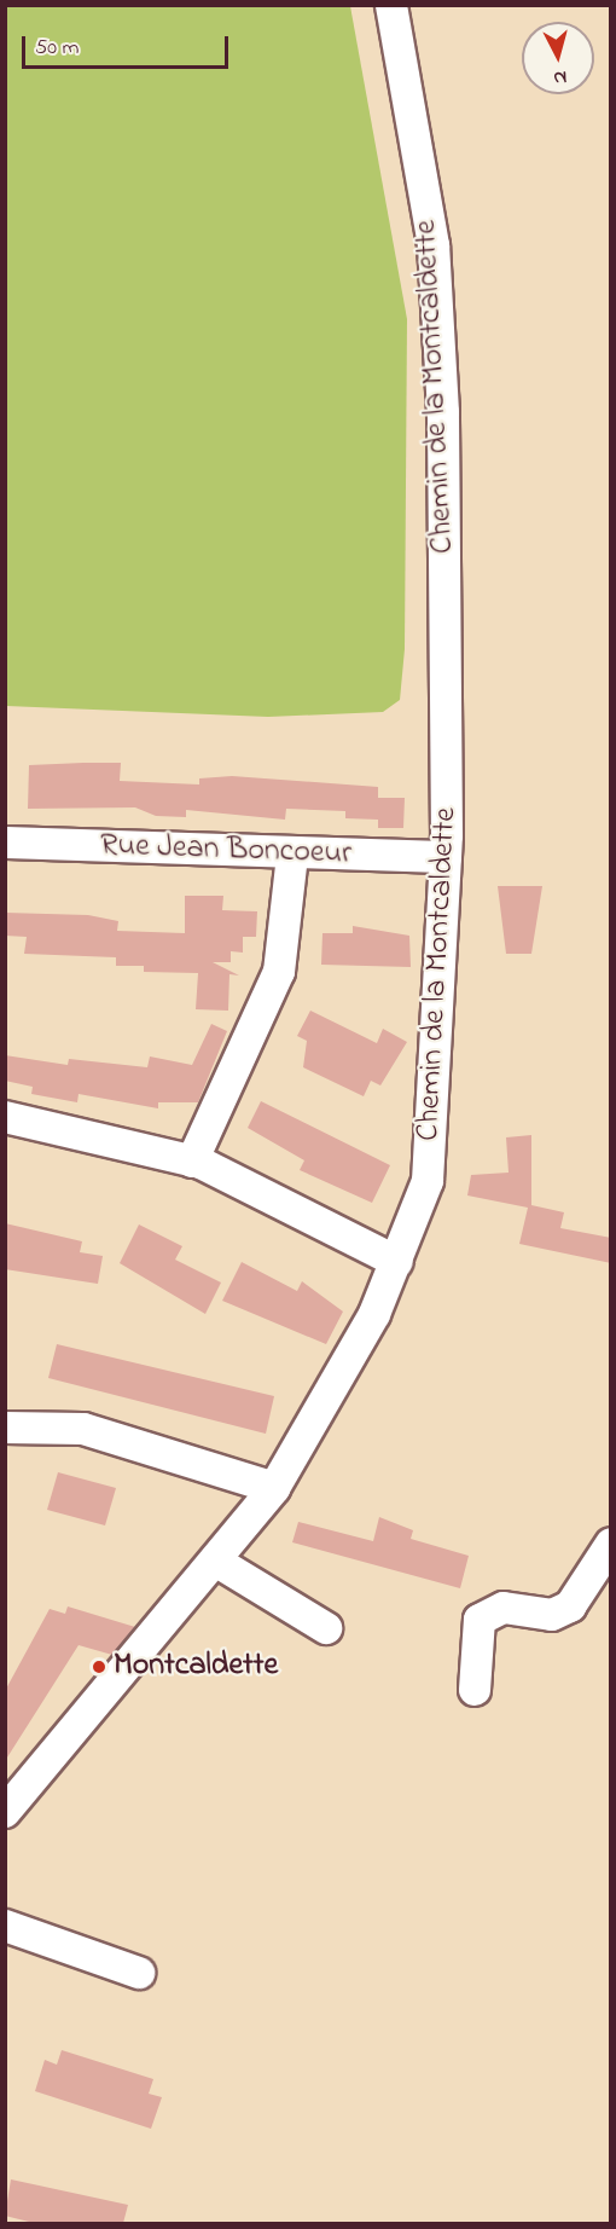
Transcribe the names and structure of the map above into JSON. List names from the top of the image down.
{
  "streets": {
    "street": ["Chemin de la Montcaldette", "Rue Jean Boncoeur"]
  },
  "crossings": [
    ["Chemin de la Montcaldette", "Rue Jean Boncoeur"]
  ],
  "places": ["Montcaldette"],
  "scale_bar": "50 m",
  "north": "bottom"
}
